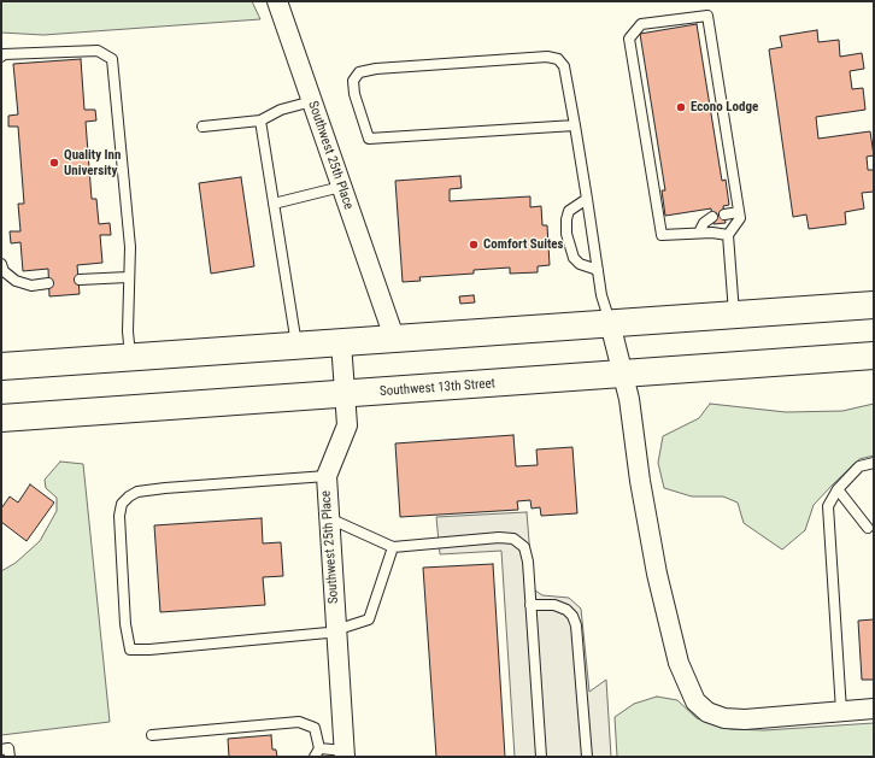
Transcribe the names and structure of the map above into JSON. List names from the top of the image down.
{
  "streets": {
    "main road": ["Southwest 13th Street"],
    "street": ["Southwest 25th Place"]
  },
  "crossings": [
    ["Southwest 25th Place", "Southwest 13th Street"]
  ],
  "places": ["Econo Lodge", "Quality Inn University", "Comfort Suites"]
}
